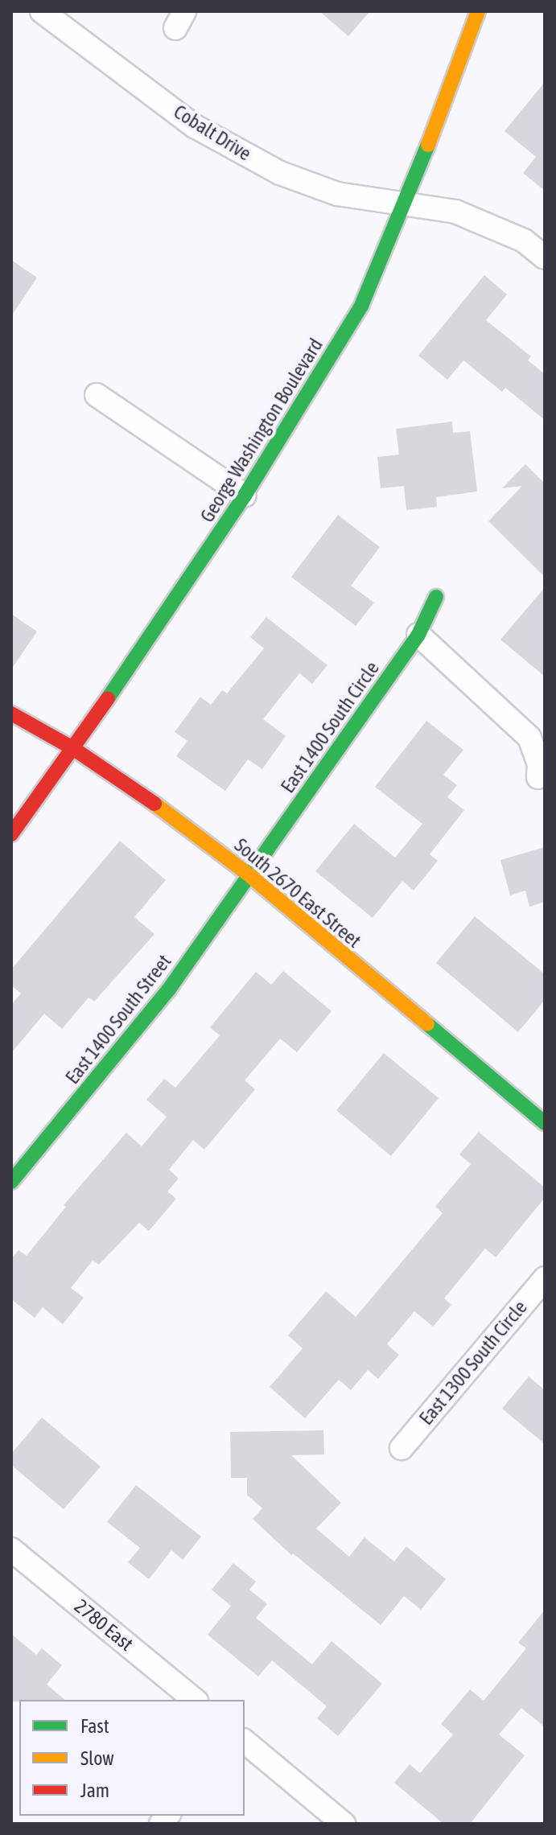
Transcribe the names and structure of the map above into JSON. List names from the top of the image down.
{
  "streets": {
    "street": [
      "Cobalt Drive",
      "George Washington Boulevard",
      "East 1400 South Circle",
      "South 2670 East Street",
      "East 1400 South Street",
      "East 1300 South Circle",
      "2780 East"
    ]
  },
  "crossings": [
    ["Cobalt Drive", "George Washington Boulevard"],
    ["George Washington Boulevard", "South 2670 East Street"],
    ["East 1400 South Circle", "South 2670 East Street"],
    ["East 1400 South Circle", "East 1400 South Street"],
    ["South 2670 East Street", "East 1400 South Street"]
  ],
  "legend": ["Fast", "Slow", "Jam"]
}
